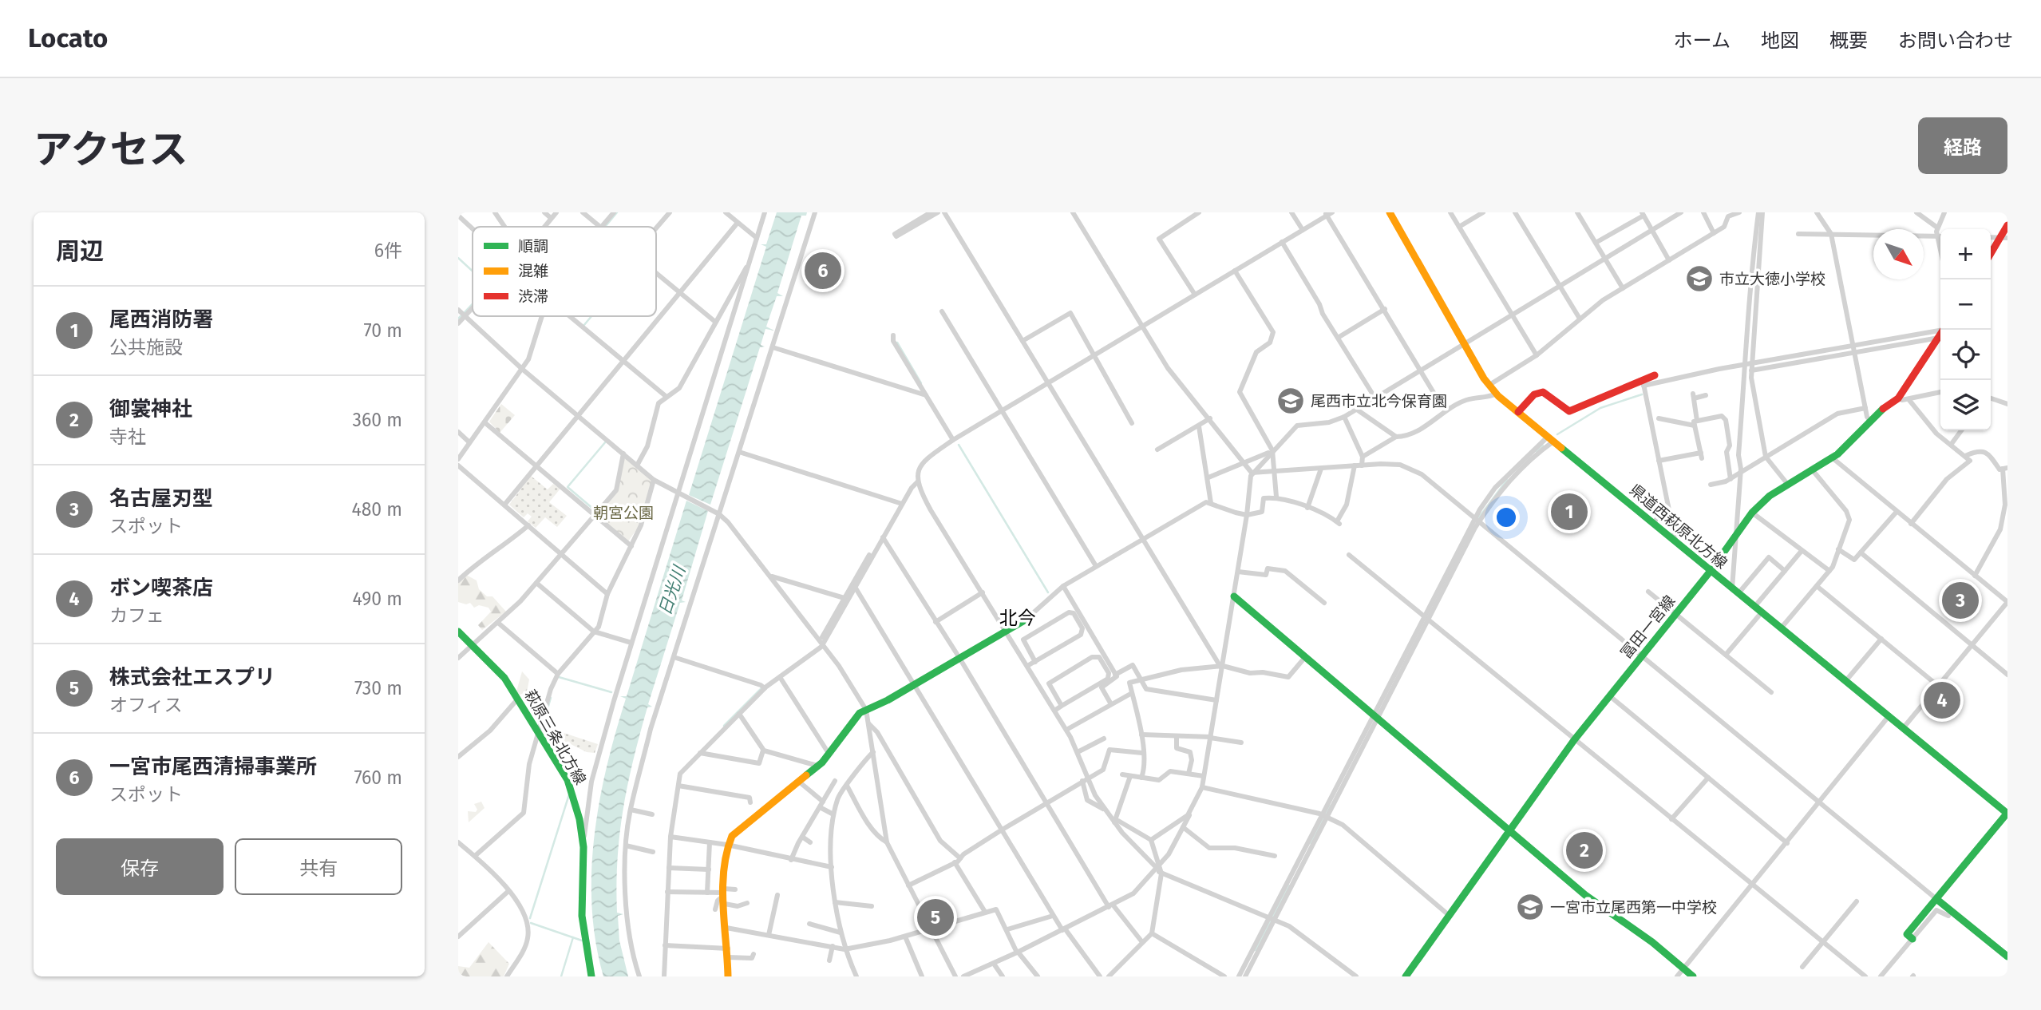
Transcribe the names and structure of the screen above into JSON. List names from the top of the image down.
{
  "streets": {
    "main road": ["県道西萩原北方線", "冨田一宮線", "萩原三条北方線"]
  },
  "crossings": [
    ["県道西萩原北方線", "冨田一宮線"]
  ],
  "districts": ["北今"],
  "water": ["日光川"],
  "parks": ["朝宮公園"],
  "places": {
    "school or university": ["市立大徳小学校", "尾西市立北今保育園", "一宮市立尾西第一中学校"]
  },
  "legend": ["順調", "混雑", "渋滞"],
  "north": "bottom right",
  "page": {
    "header": "Locato",
    "nav": [
      "ホーム",
      "地図",
      "概要",
      "お問い合わせ"
    ],
    "title": "アクセス",
    "buttons": [
      "経路",
      ["保存", "共有"]
    ],
    "heading": ["周辺", "6件"],
    "map_buttons": ["+", "−"],
    "pins": [
      "6",
      "1",
      "3",
      "4",
      "2",
      "5"
    ],
    "list": [
      {
        "mark": "1",
        "name": "尾西消防署",
        "note": "公共施設",
        "value": "70 m"
      },
      {
        "mark": "2",
        "name": "御裳神社",
        "note": "寺社",
        "value": "360 m"
      },
      {
        "mark": "3",
        "name": "名古屋刃型",
        "note": "スポット",
        "value": "480 m"
      },
      {
        "mark": "4",
        "name": "ボン喫茶店",
        "note": "カフェ",
        "value": "490 m"
      },
      {
        "mark": "5",
        "name": "株式会社エスプリ",
        "note": "オフィス",
        "value": "730 m"
      },
      {
        "mark": "6",
        "name": "一宮市尾西清掃事業所",
        "note": "スポット",
        "value": "760 m"
      }
    ]
  }
}
